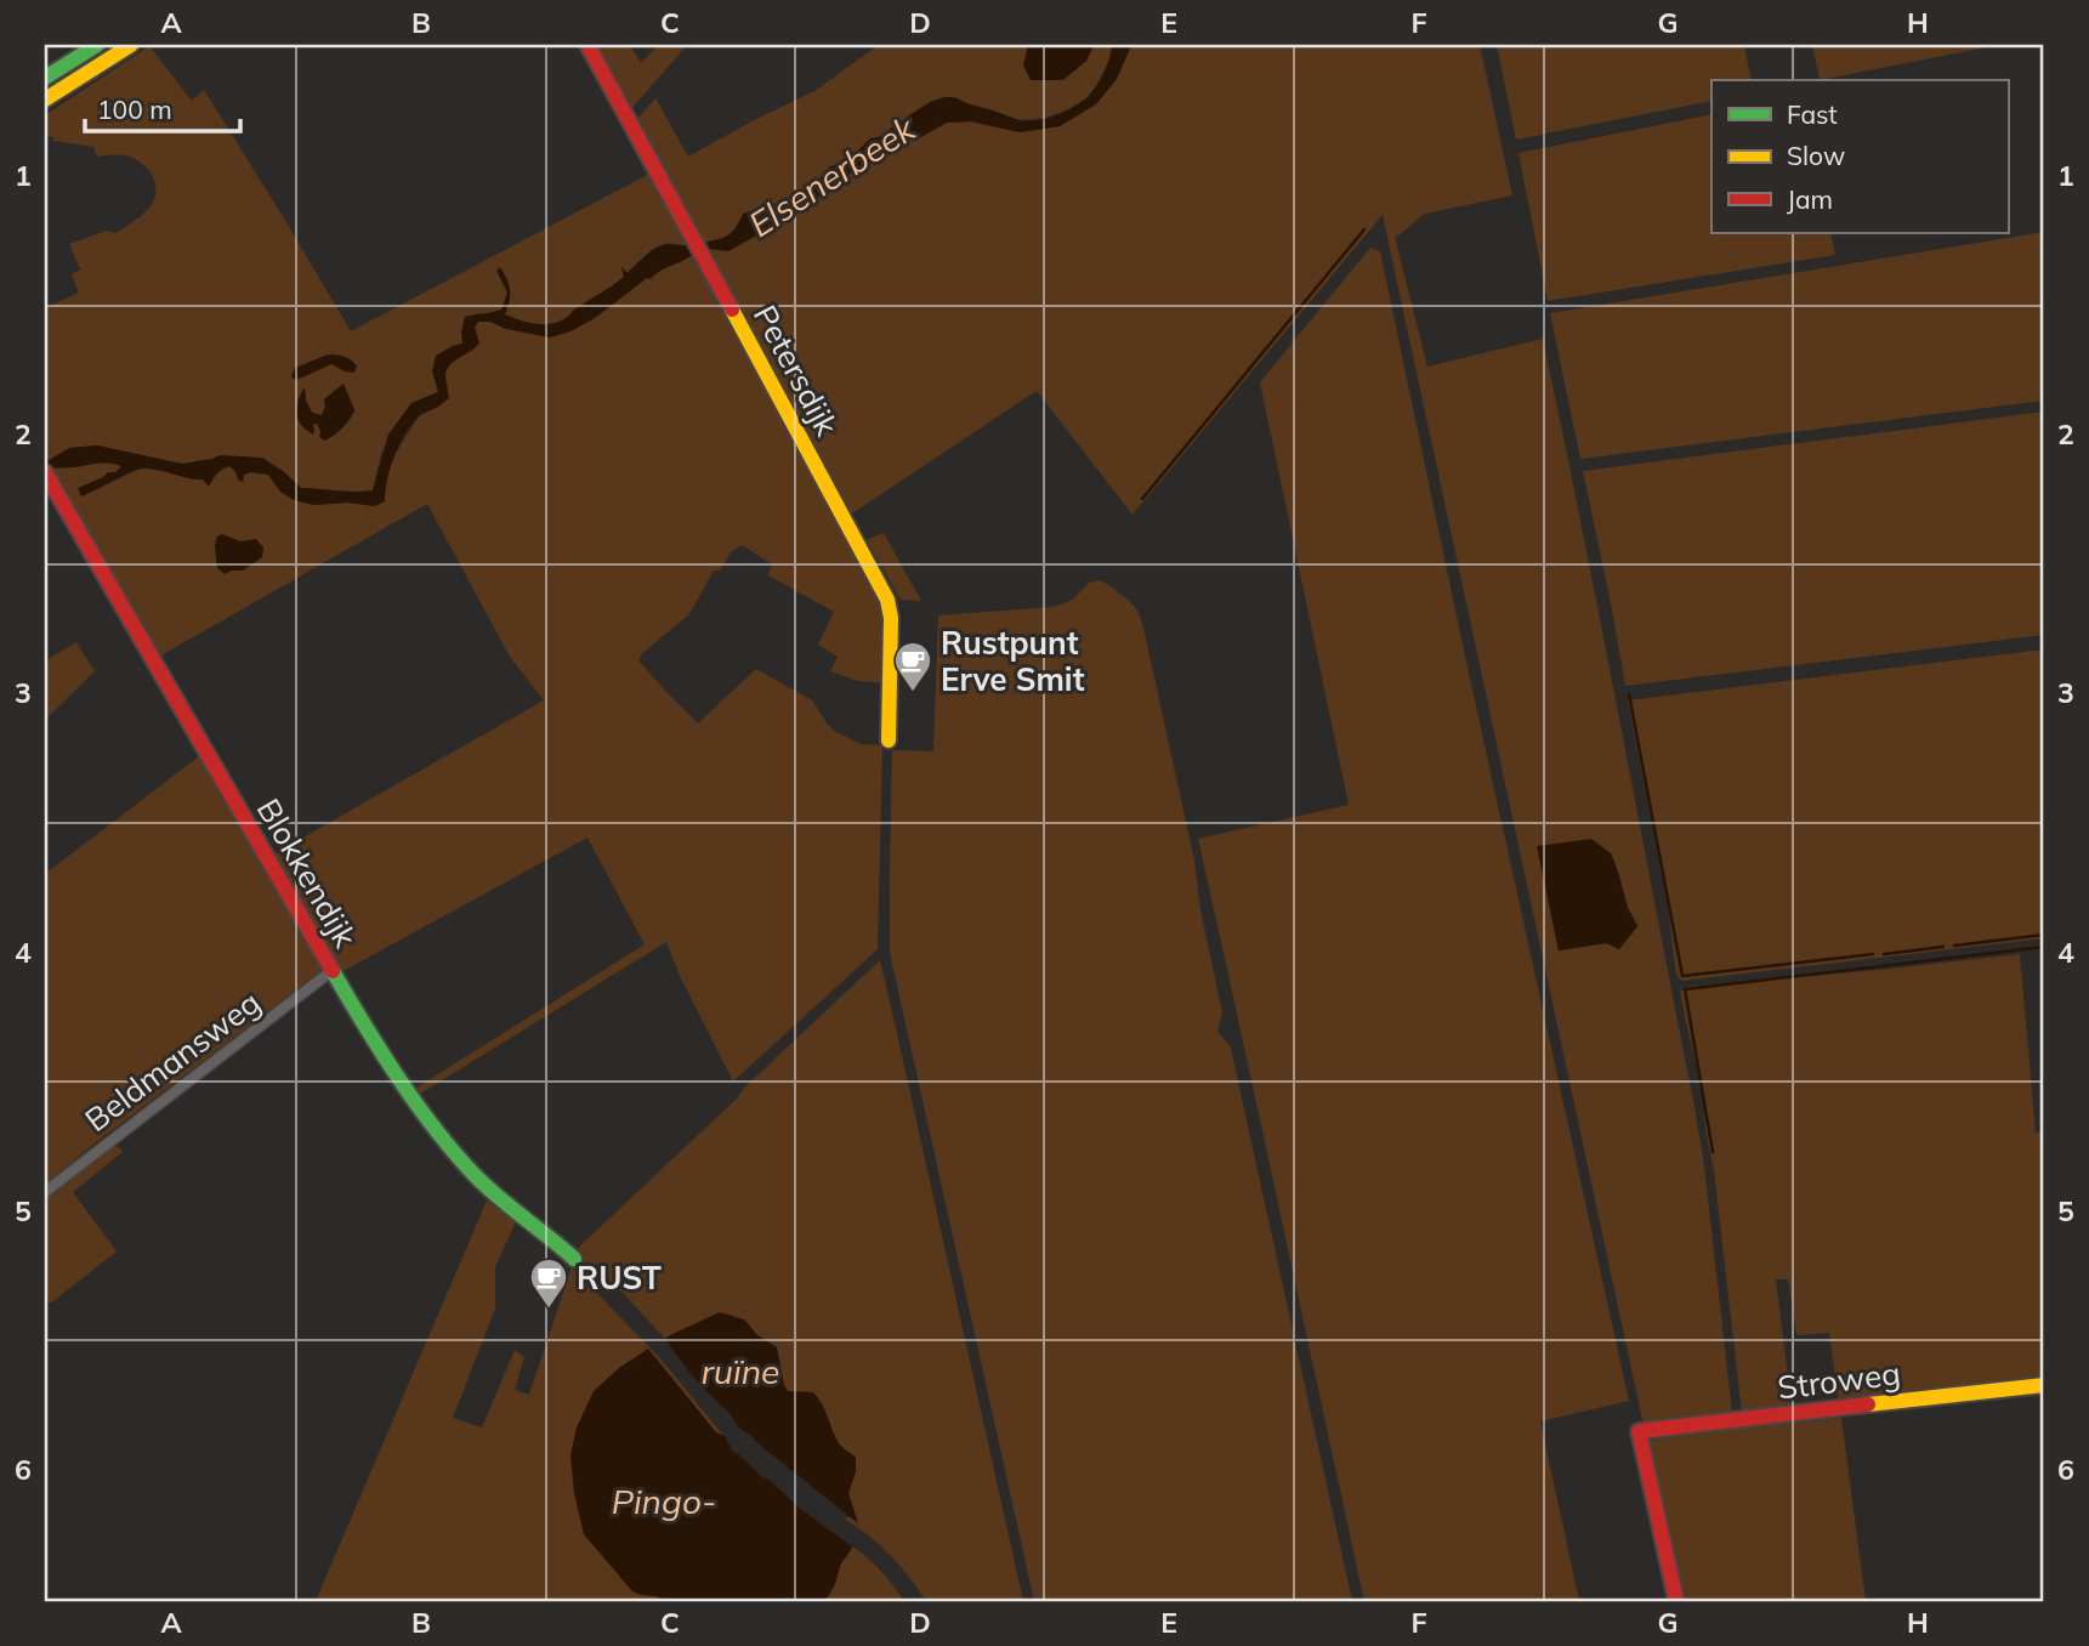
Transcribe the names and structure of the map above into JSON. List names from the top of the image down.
{
  "streets": {
    "street": [
      "Petersdijk",
      "Blokkendijk",
      "Beldmansweg",
      "Stroweg"
    ]
  },
  "crossings": [
    ["Blokkendijk", "Beldmansweg"]
  ],
  "water": ["Elsenerbeek", "ruïne", "Pingo-"],
  "places": {
    "cafe": ["Rustpunt Erve Smit", "RUST"]
  },
  "legend": ["Fast", "Slow", "Jam"],
  "scale_bar": "100 m",
  "grid": {
    "columns": [
      "A",
      "B",
      "C",
      "D",
      "E",
      "F",
      "G",
      "H"
    ],
    "rows": [
      "1",
      "2",
      "3",
      "4",
      "5",
      "6"
    ]
  }
}
